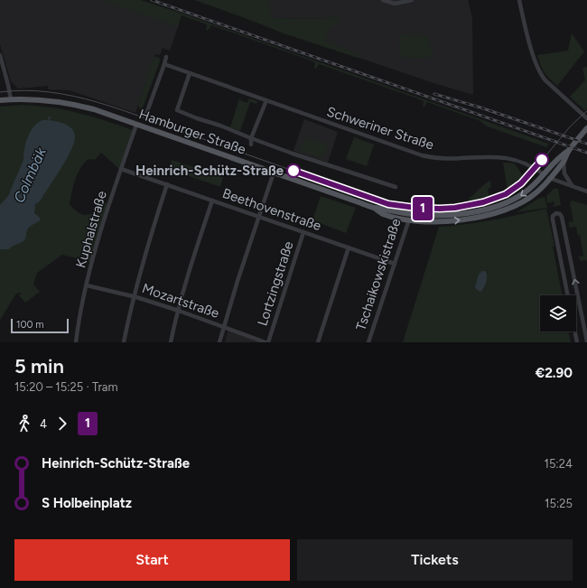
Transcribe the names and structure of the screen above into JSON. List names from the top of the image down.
{
  "streets": {
    "main road": ["Hamburger Straße"],
    "street": [
      "Schweriner Straße",
      "Beethovenstraße",
      "Kuphalstraße",
      "Tschaikowskistraße",
      "Lortzingstraße",
      "Mozartstraße"
    ]
  },
  "crossings": [
    ["Schweriner Straße", "Hamburger Straße"],
    ["Hamburger Straße", "Kuphalstraße"],
    ["Hamburger Straße", "Tschaikowskistraße"],
    ["Beethovenstraße", "Kuphalstraße"],
    ["Beethovenstraße", "Tschaikowskistraße"],
    ["Beethovenstraße", "Lortzingstraße"],
    ["Kuphalstraße", "Mozartstraße"],
    ["Lortzingstraße", "Mozartstraße"]
  ],
  "water": ["Colmbäk"],
  "places": ["Heinrich-Schütz-Straße"],
  "lines": ["tram line 1"],
  "scale_bar": "100 m",
  "page": {
    "on_map": "1",
    "scale": "100 m",
    "heading": ["5 min", "15:20 – 15:25 · Tram", "€2.90"],
    "legs": ["4", "1"],
    "list": [
      {
        "name": "Heinrich-Schütz-Straße",
        "value": "15:24"
      },
      {
        "name": "S Holbeinplatz",
        "value": "15:25"
      }
    ],
    "buttons": ["Start", "Tickets"]
  }
}
